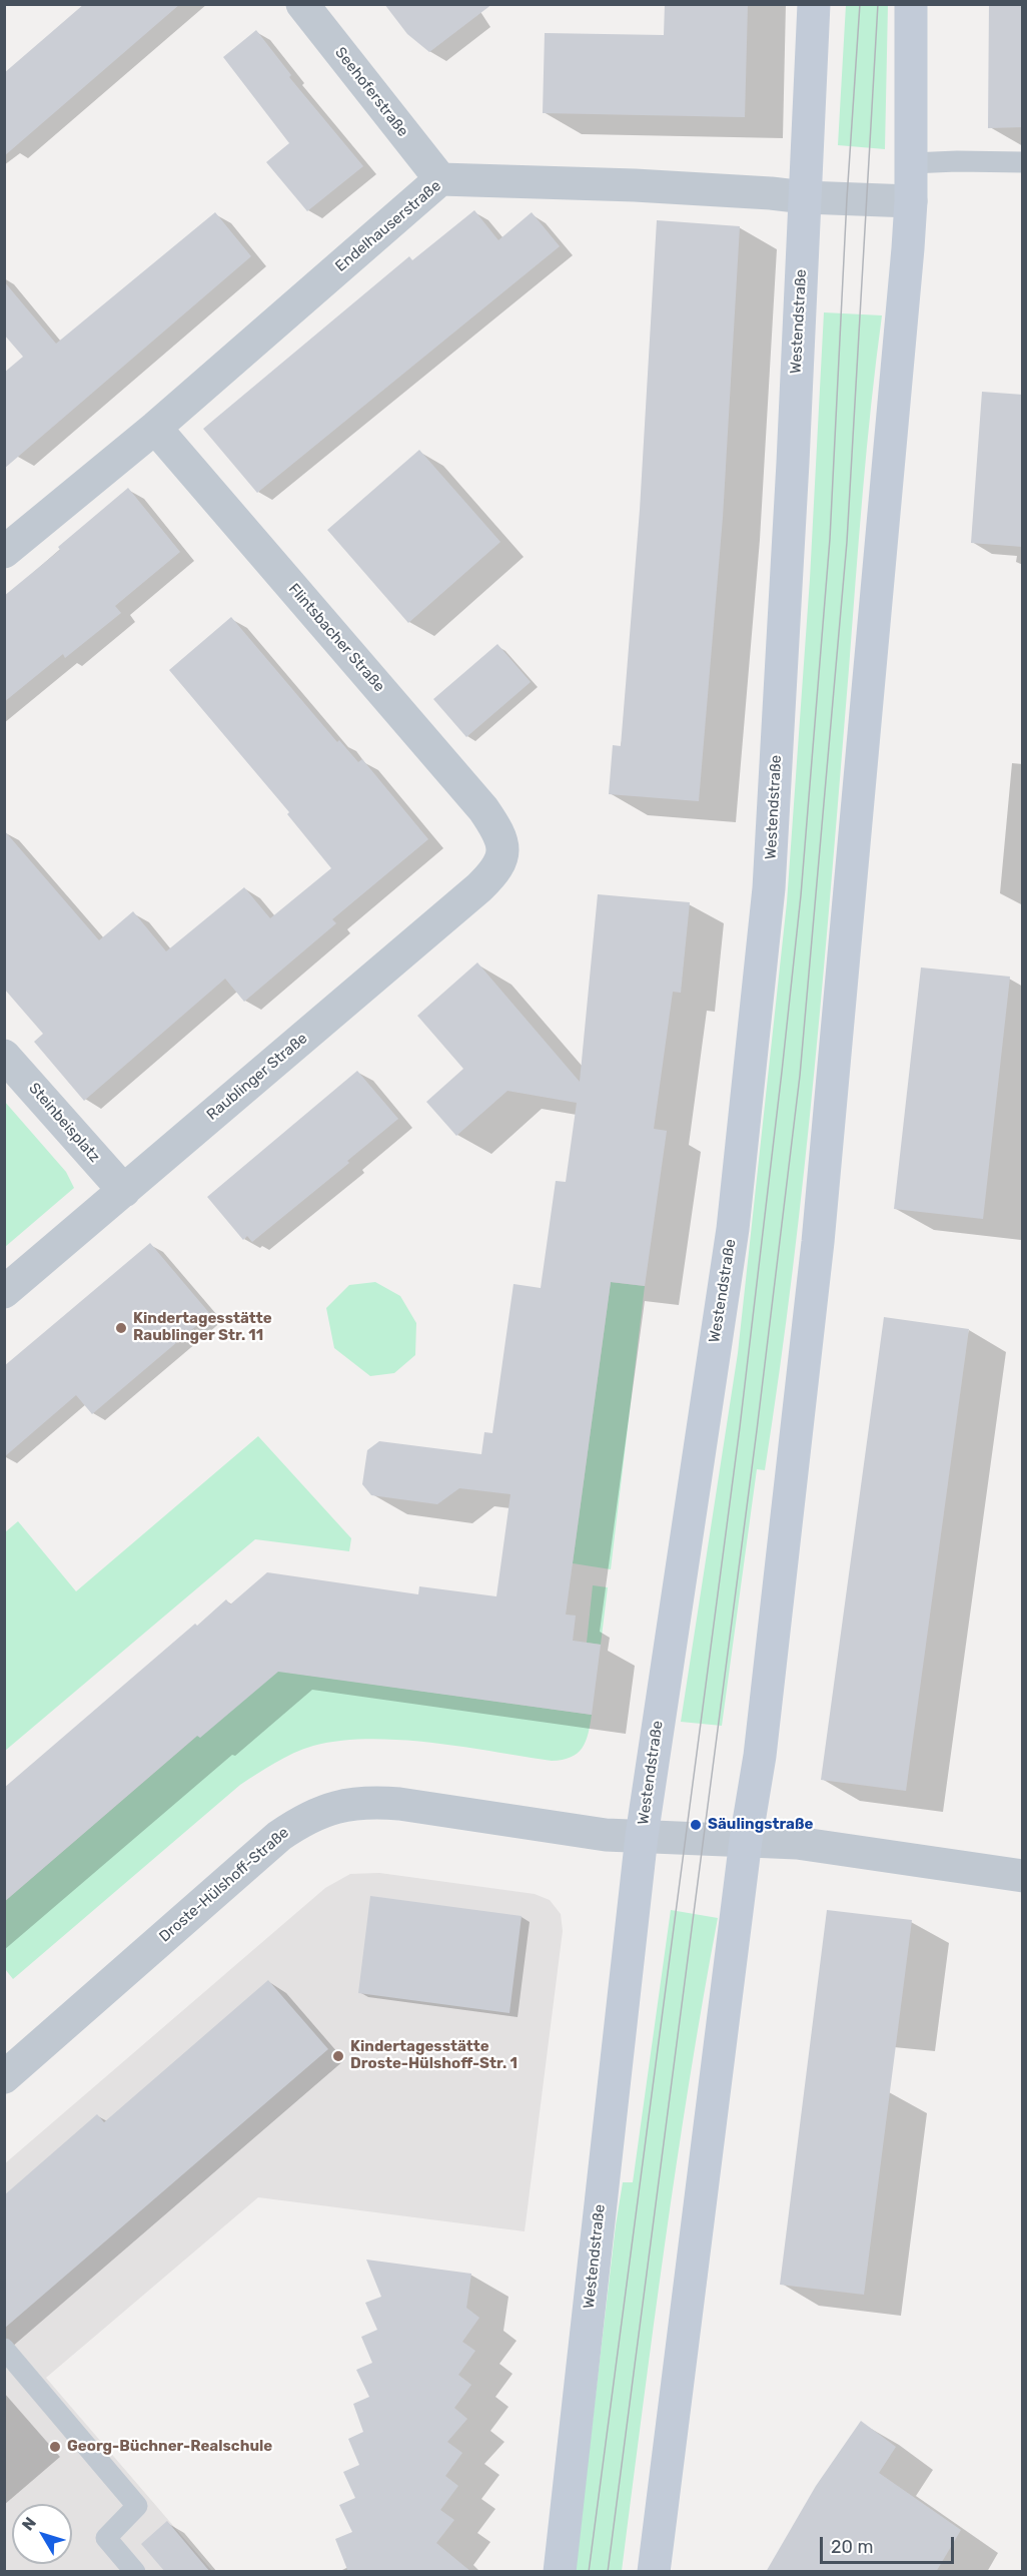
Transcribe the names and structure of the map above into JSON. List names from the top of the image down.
{
  "streets": {
    "main road": ["Westendstraße"],
    "street": [
      "Seehoferstraße",
      "Endelhauserstraße",
      "Flintsbacher Straße",
      "Raublinger Straße",
      "Steinbeisplatz",
      "Droste-Hülshoff-Straße"
    ]
  },
  "crossings": [
    ["Seehoferstraße", "Endelhauserstraße"],
    ["Endelhauserstraße", "Westendstraße"],
    ["Endelhauserstraße", "Flintsbacher Straße"],
    ["Westendstraße", "Droste-Hülshoff-Straße"],
    ["Flintsbacher Straße", "Raublinger Straße"],
    ["Raublinger Straße", "Steinbeisplatz"]
  ],
  "places": [
    "Kindertagesstätte Raublinger Str. 11",
    "Säulingstraße",
    "Kindertagesstätte Droste-Hülshoff-Str. 1",
    "Georg-Büchner-Realschule"
  ],
  "scale_bar": "20 m",
  "north": "top left"
}
